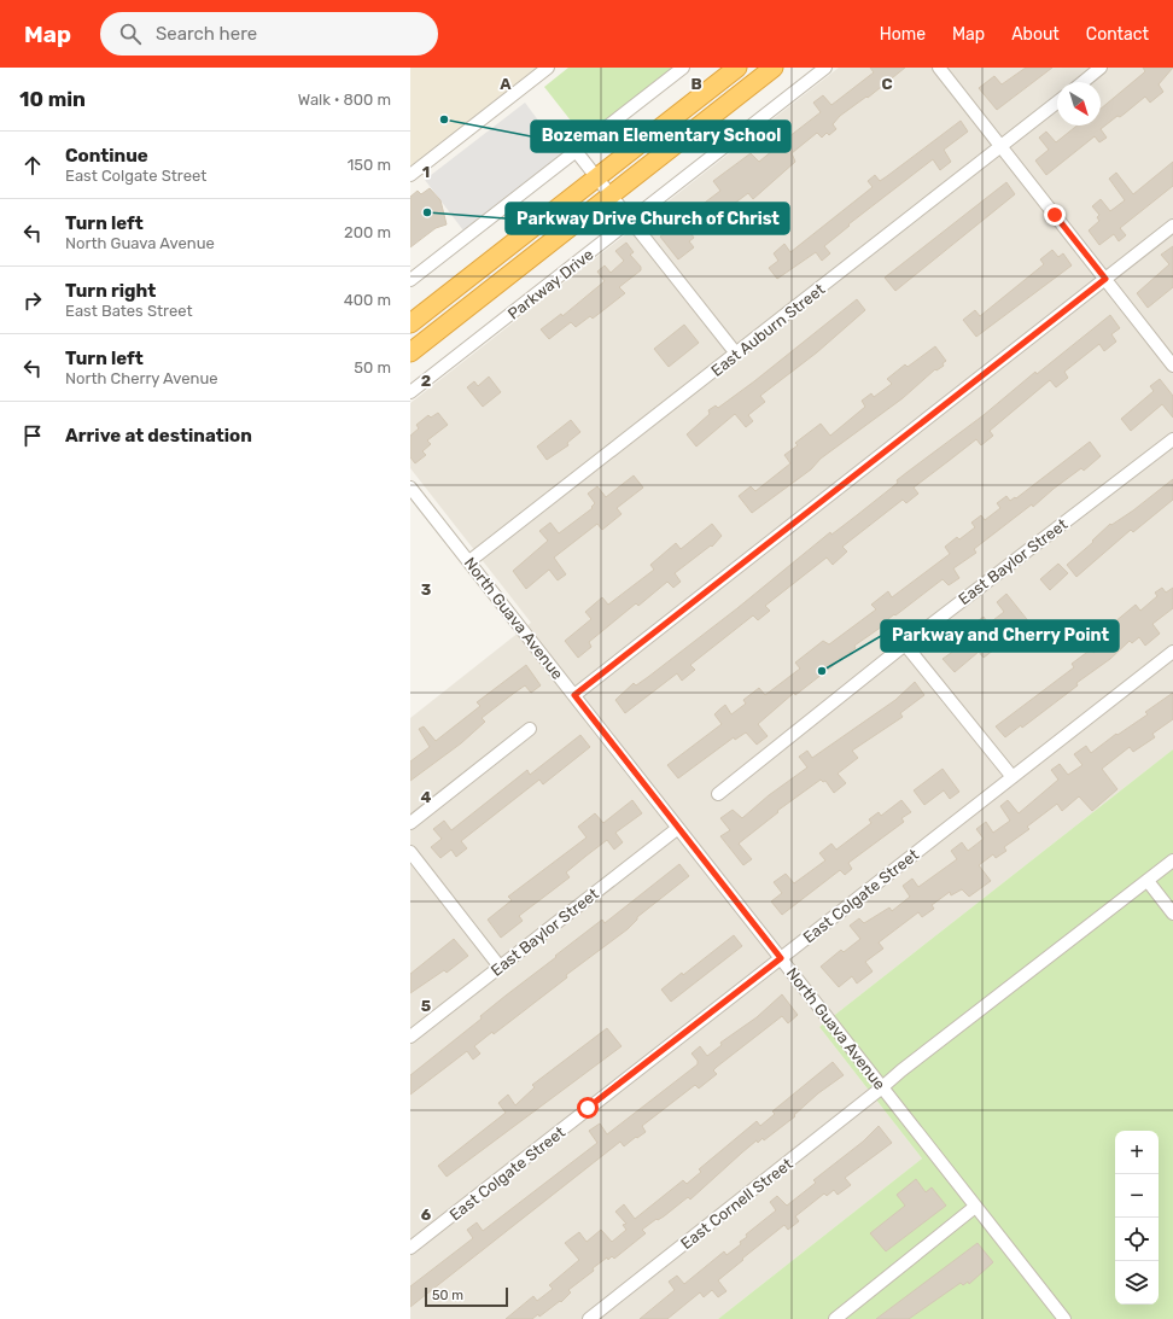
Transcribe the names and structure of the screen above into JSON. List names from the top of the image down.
{
  "streets": {
    "highway": ["Parkway Drive"],
    "street": [
      "East Auburn Street",
      "East Baylor Street",
      "North Guava Avenue",
      "East Colgate Street",
      "East Cornell Street"
    ]
  },
  "crossings": [
    ["East Auburn Street", "North Guava Avenue"],
    ["East Baylor Street", "North Guava Avenue"],
    ["North Guava Avenue", "East Colgate Street"],
    ["North Guava Avenue", "East Cornell Street"]
  ],
  "places": ["Bozeman Elementary School", "Parkway Drive Church of Christ", "Parkway and Cherry Point"],
  "scale_bar": "50 m",
  "north": "bottom right",
  "page": {
    "header": "Map",
    "search": "Search here",
    "nav": [
      "Home",
      "Map",
      "About",
      "Contact"
    ],
    "heading": ["10 min", "Walk · 800 m"],
    "list": [
      ["Continue", "East Colgate Street", "150 m"],
      ["Turn left", "North Guava Avenue", "200 m"],
      ["Turn right", "East Bates Street", "400 m"],
      ["Turn left", "North Cherry Avenue", "50 m"],
      "Arrive at destination"
    ],
    "map_buttons": ["+", "−"],
    "scale": "50 m"
  },
  "grid": {
    "columns": ["A", "B", "C"],
    "rows": [
      "1",
      "2",
      "3",
      "4",
      "5",
      "6"
    ]
  }
}
